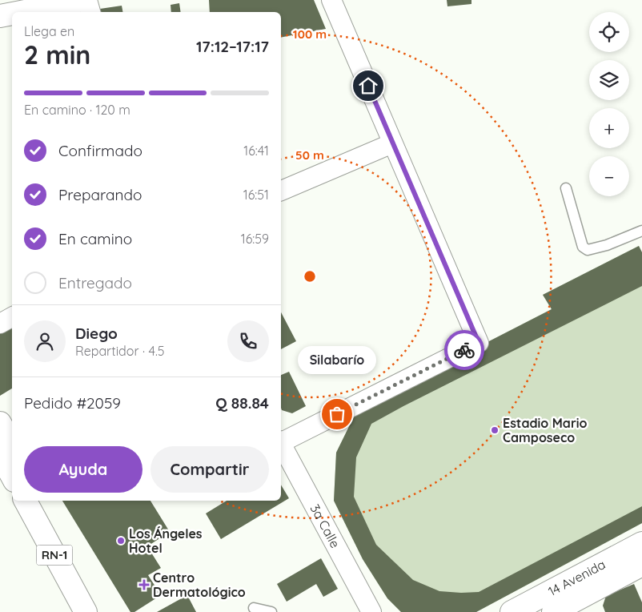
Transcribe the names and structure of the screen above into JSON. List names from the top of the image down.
{
  "streets": {
    "street": ["3a Calle", "RN-1", "14 Avenida"]
  },
  "places": {
    "other": ["Silabarío", "Estadio Mario Camposeco", "Los Ángeles Hotel"],
    "health": ["Centro Dermatológico"]
  },
  "page": {
    "map_buttons": ["+", "−"],
    "heading": ["2 min", "Llega en", "17:12–17:17"],
    "panel": [
      "Diego",
      "Repartidor · 4.5",
      "Pedido #2059",
      "Q 88.84"
    ],
    "bar": "En camino · 120 m",
    "list": [
      ["Confirmado", "16:41"],
      ["Preparando", "16:51"],
      ["En camino", "16:59"],
      "Entregado"
    ],
    "bubble": "Silabarío",
    "buttons": ["Ayuda", "Compartir"]
  },
  "rings": ["100 m", "50 m"]
}
